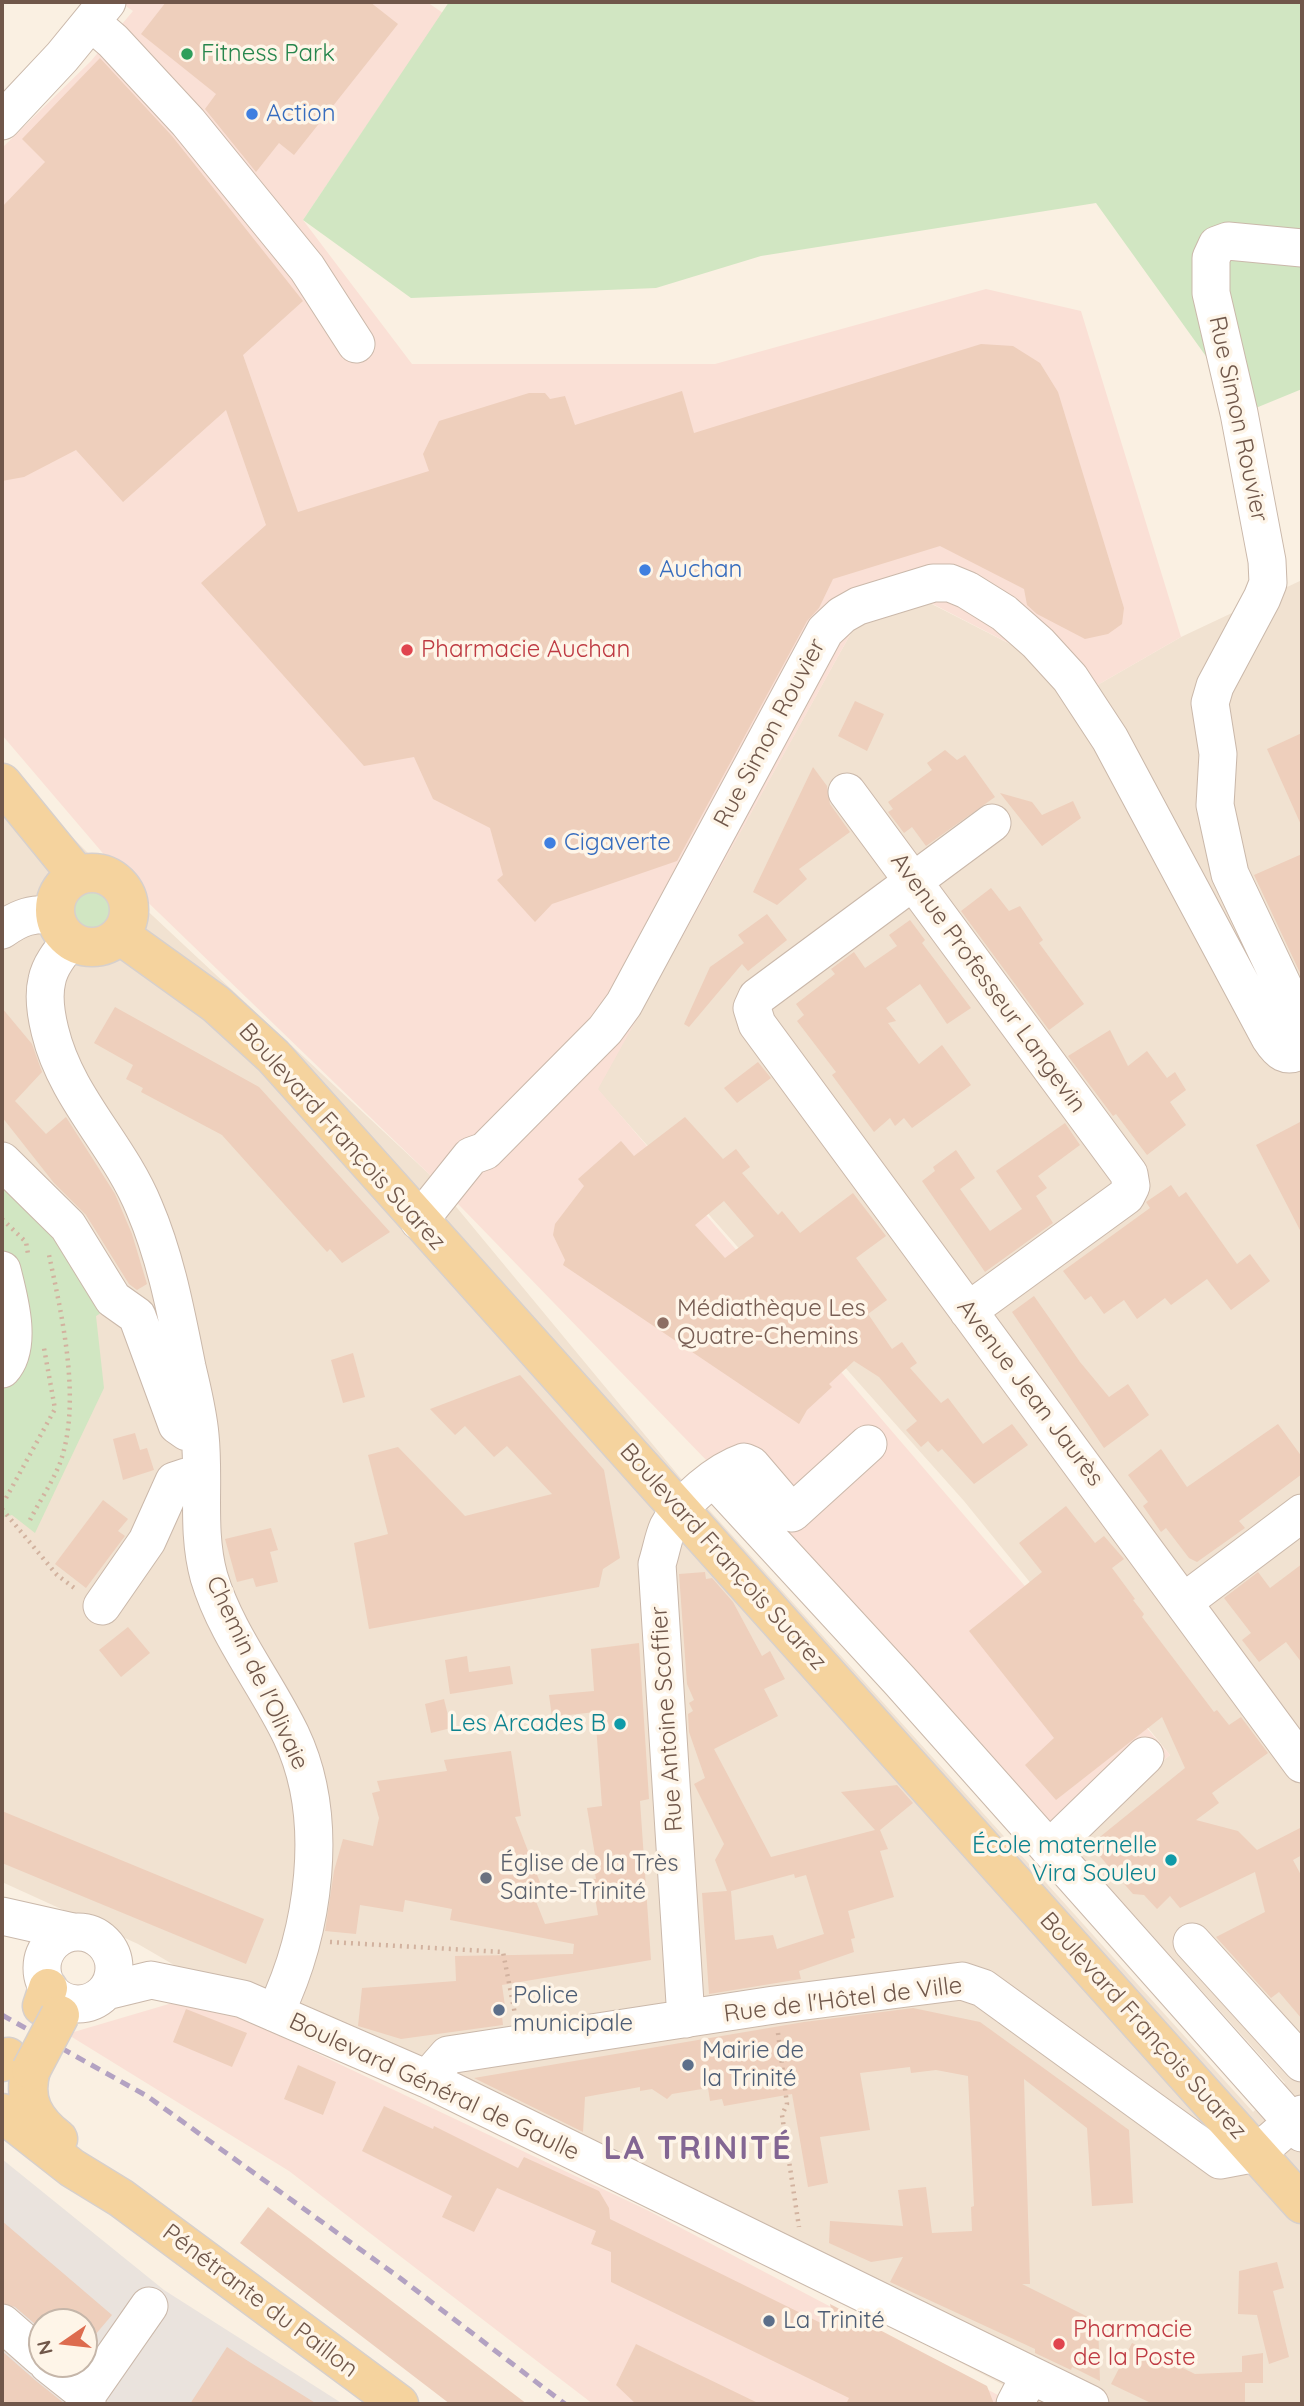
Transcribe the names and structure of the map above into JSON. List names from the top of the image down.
{
  "streets": {
    "main road": ["Boulevard François Suarez", "Pénétrante du Paillon"],
    "street": [
      "Rue Simon Rouvier",
      "Avenue Professeur Langevin",
      "Avenue Jean Jaurès",
      "Chemin de l'Olivaie",
      "Rue Antoine Scoffier",
      "Rue de l'Hôtel de Ville",
      "Boulevard Général de Gaulle"
    ]
  },
  "crossings": [
    ["Rue Simon Rouvier", "Boulevard François Suarez"],
    ["Avenue Professeur Langevin", "Avenue Jean Jaurès"],
    ["Boulevard François Suarez", "Chemin de l'Olivaie"],
    ["Boulevard François Suarez", "Rue Antoine Scoffier"],
    ["Boulevard François Suarez", "Rue de l'Hôtel de Ville"],
    ["Chemin de l'Olivaie", "Boulevard Général de Gaulle"],
    ["Rue Antoine Scoffier", "Rue de l'Hôtel de Ville"],
    ["Rue de l'Hôtel de Ville", "Boulevard Général de Gaulle"]
  ],
  "districts": ["LA TRINITÉ"],
  "places": [
    "Fitness Park",
    "Action",
    "Auchan",
    "Pharmacie Auchan",
    "Cigaverte",
    "Médiathèque Les Quatre-Chemins",
    "Les Arcades B",
    "École maternelle Vira Souleu",
    "Église de la Très Sainte-Trinité",
    "Police municipale",
    "Mairie de la Trinité",
    "La Trinité",
    "Pharmacie de la Poste"
  ],
  "north": "left"
}
